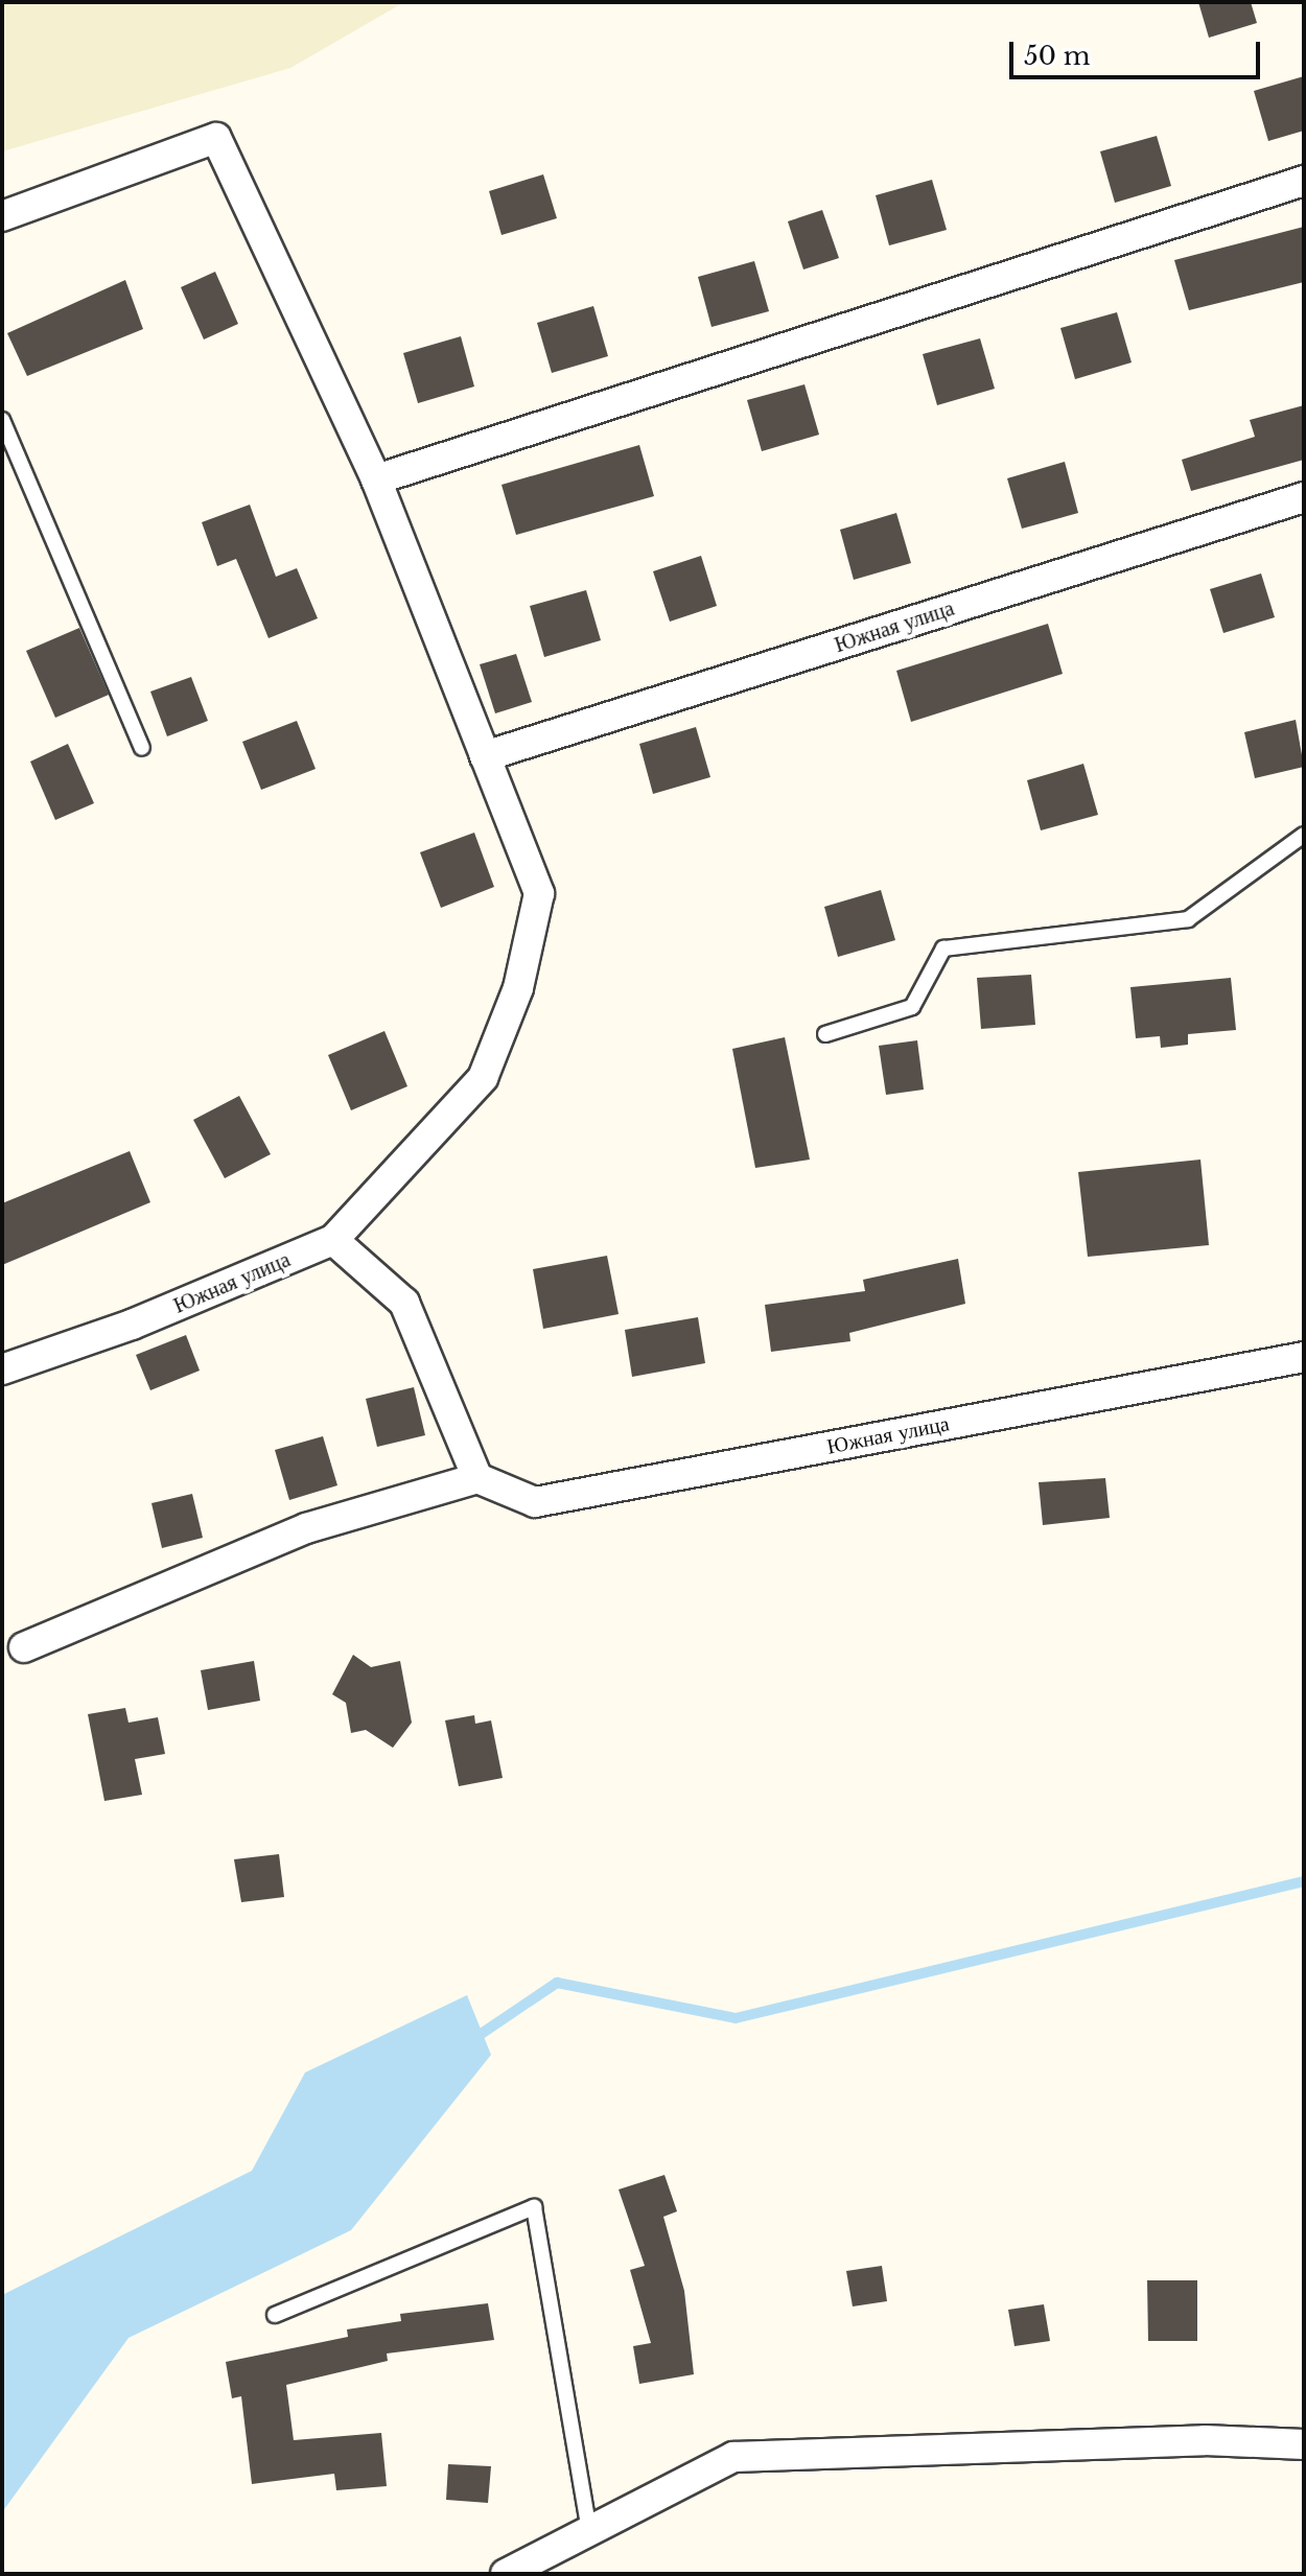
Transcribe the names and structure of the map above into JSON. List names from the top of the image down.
{
  "streets": {
    "street": ["Южная улица"]
  },
  "scale_bar": "50 m"
}
